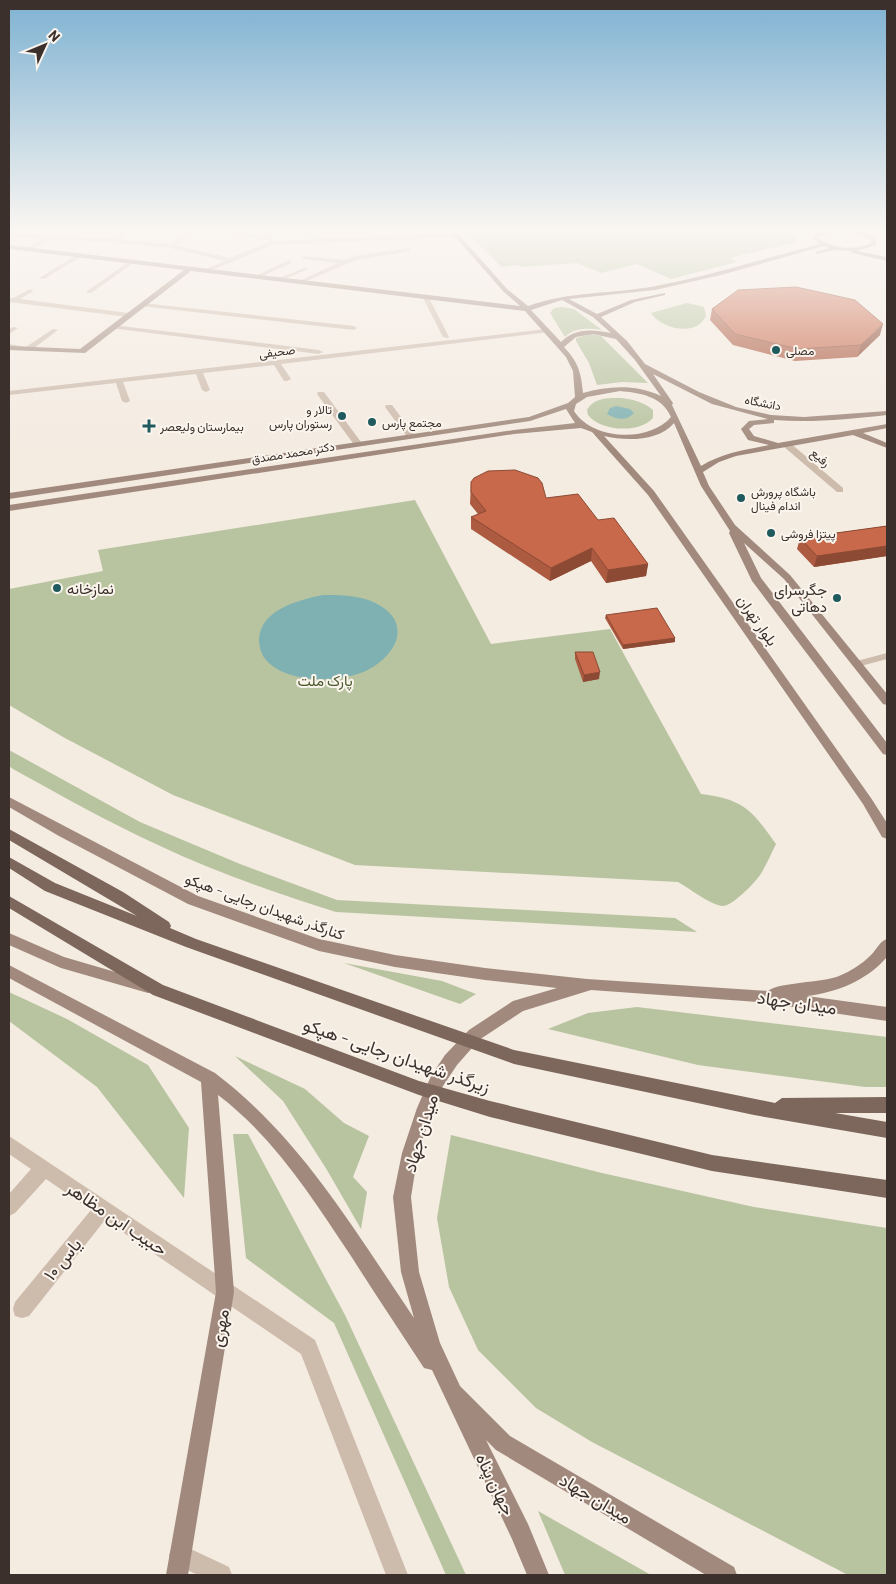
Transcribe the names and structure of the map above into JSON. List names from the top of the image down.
{
  "streets": {
    "main road": [
      "دانشگاه",
      "دکتر محمد مصدق",
      "بلوار تهران",
      "کنارگذر شهیدان رجایی - هپکو",
      "میدان جهاد",
      "زیرگذر شهیدان رجایی - هپکو",
      "مهری",
      "جهان پناه"
    ],
    "street": [
      "صحیفی",
      "رفیع",
      "حبیب ابن مظاهر",
      "یاس ۱۰"
    ]
  },
  "crossings": [
    ["دانشگاه", "بلوار تهران"],
    ["دکتر محمد مصدق", "بلوار تهران"],
    ["کنارگذر شهیدان رجایی - هپکو", "میدان جهاد"],
    ["میدان جهاد", "جهان پناه"],
    ["حبیب ابن مظاهر", "یاس ۱۰"],
    ["حبیب ابن مظاهر", "مهری"]
  ],
  "parks": ["پارک ملت"],
  "places": {
    "other": [
      "مصلی",
      "تالار و رستوران پارس",
      "مجتمع پارس",
      "باشگاه پرورش اندام فینال",
      "پیتزا فروشی",
      "نمازخانه",
      "جگرسرای دهاتی"
    ],
    "health": ["بیمارستان ولیعصر"]
  },
  "north": "top right"
}
